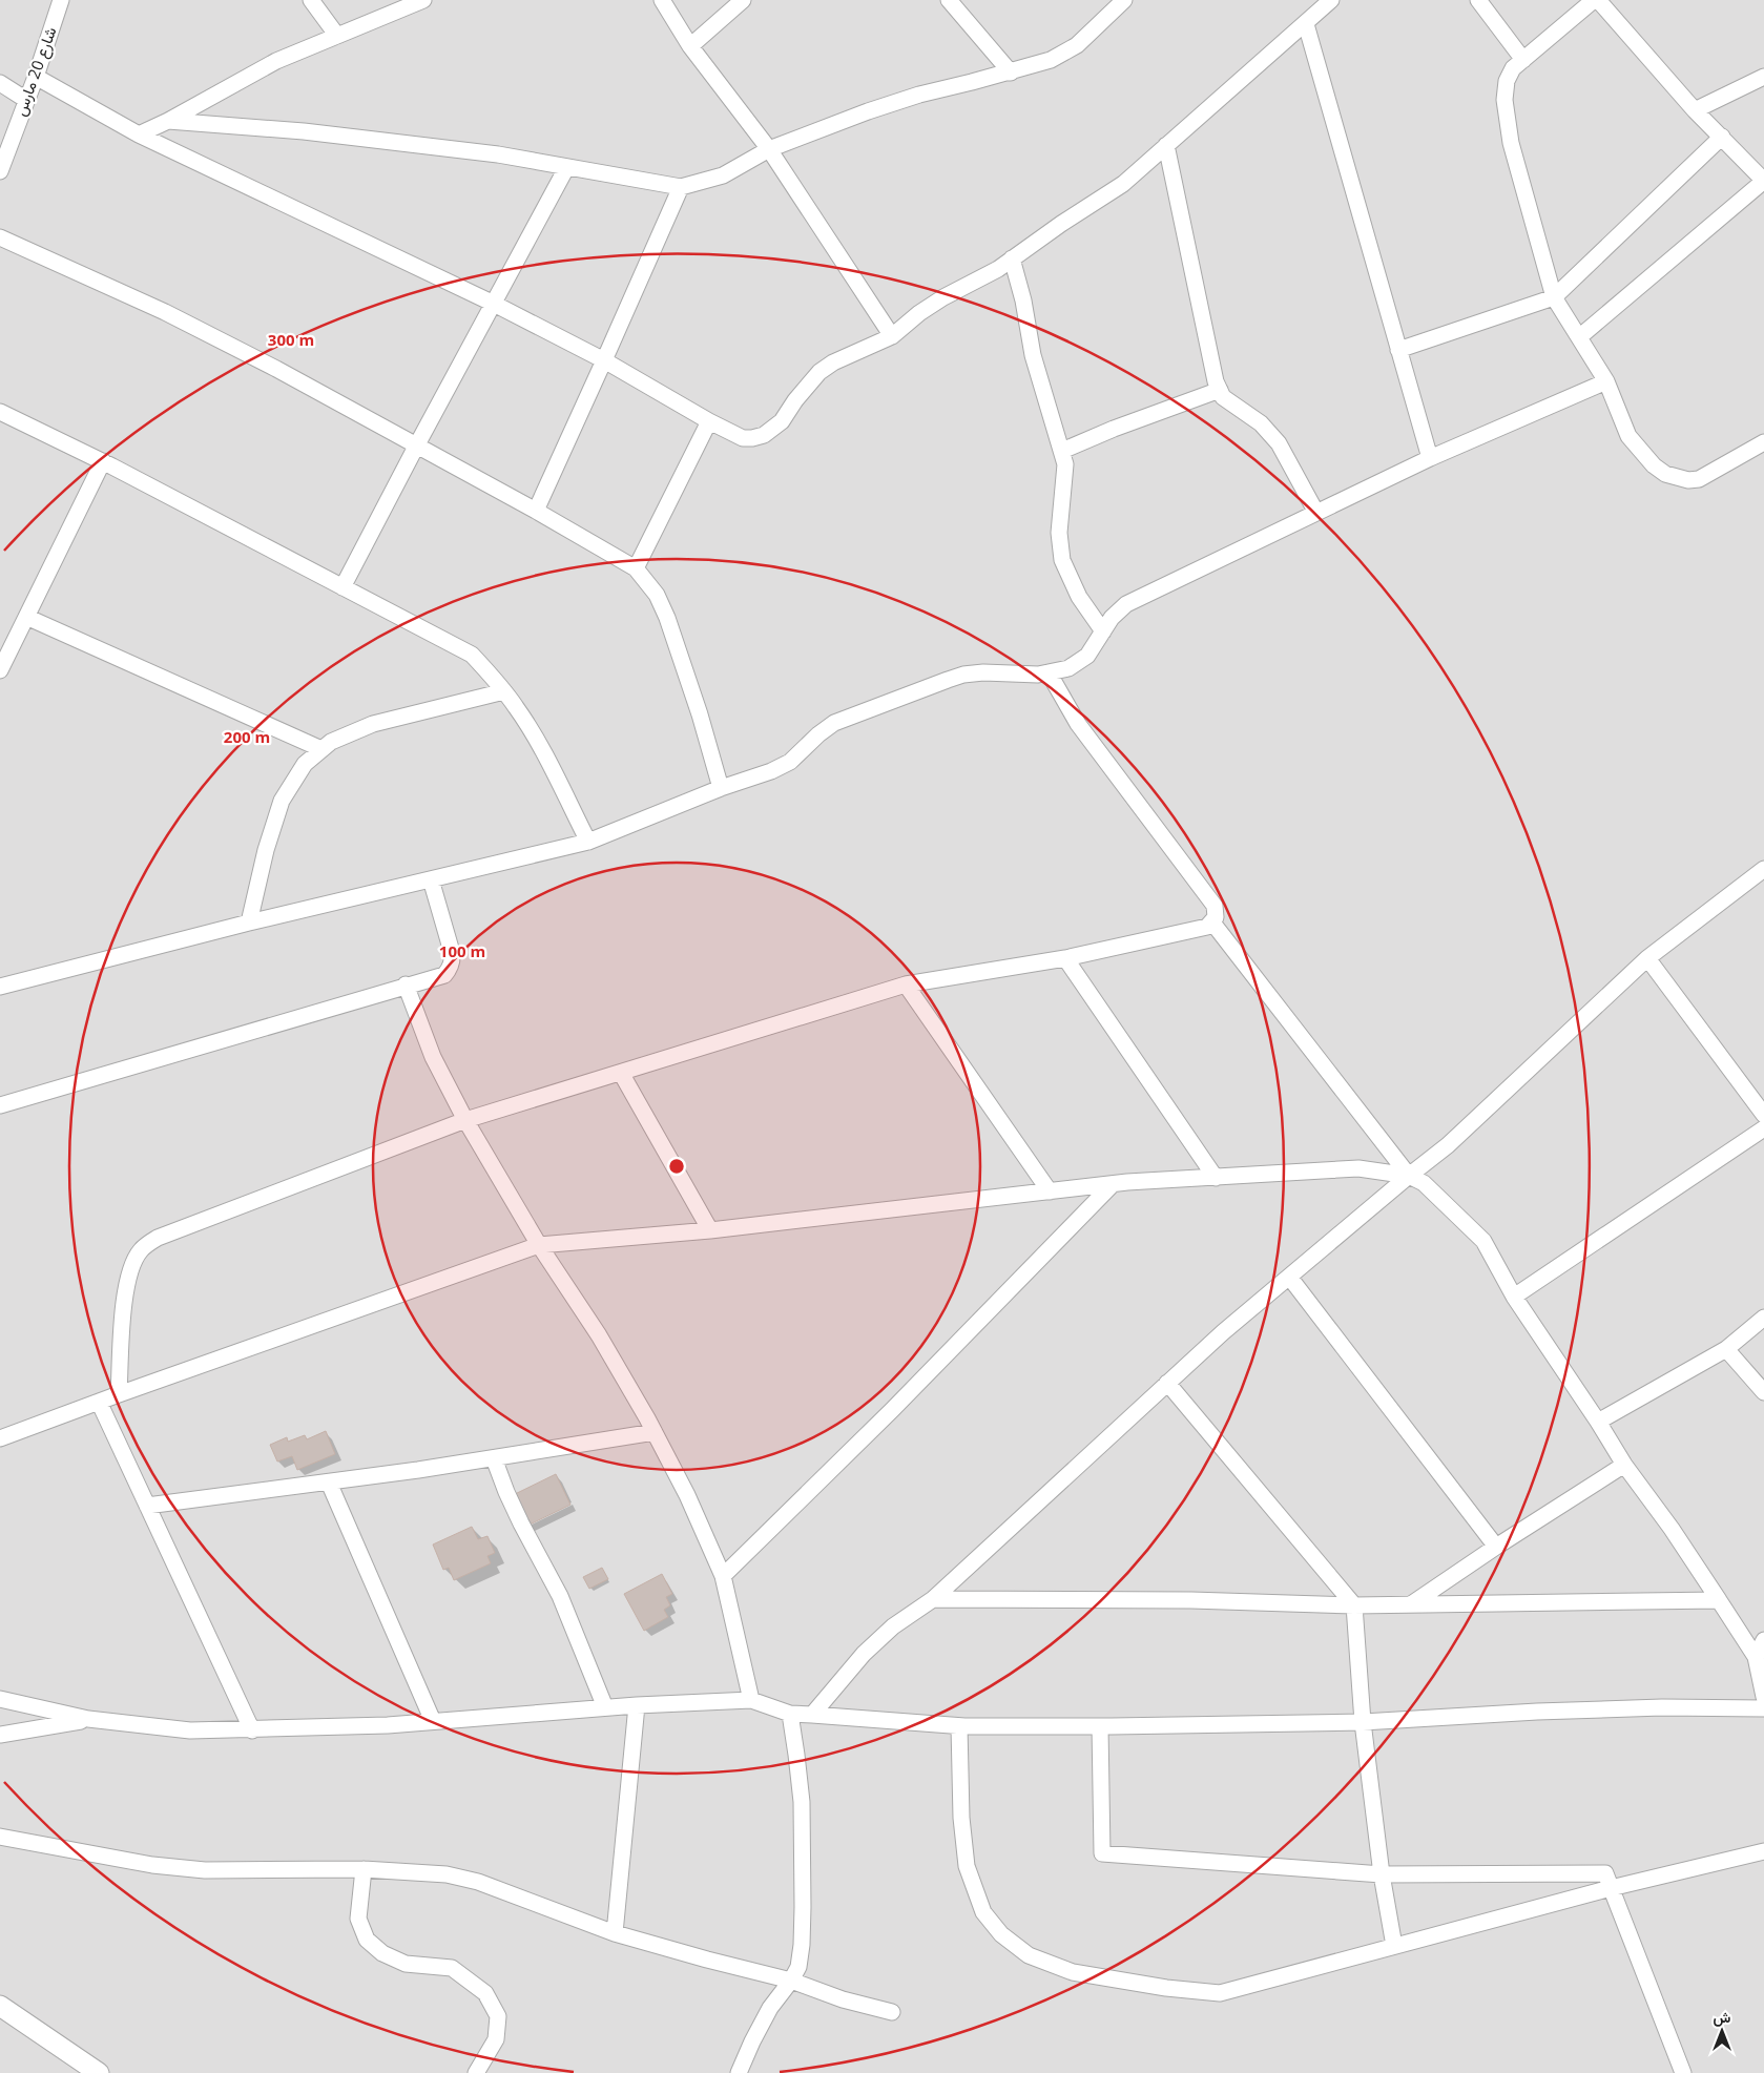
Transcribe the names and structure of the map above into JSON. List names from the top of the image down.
{
  "streets": {
    "street": ["شارع 20 مارس"]
  },
  "north": "top",
  "rings": ["300 m", "200 m", "100 m"]
}
